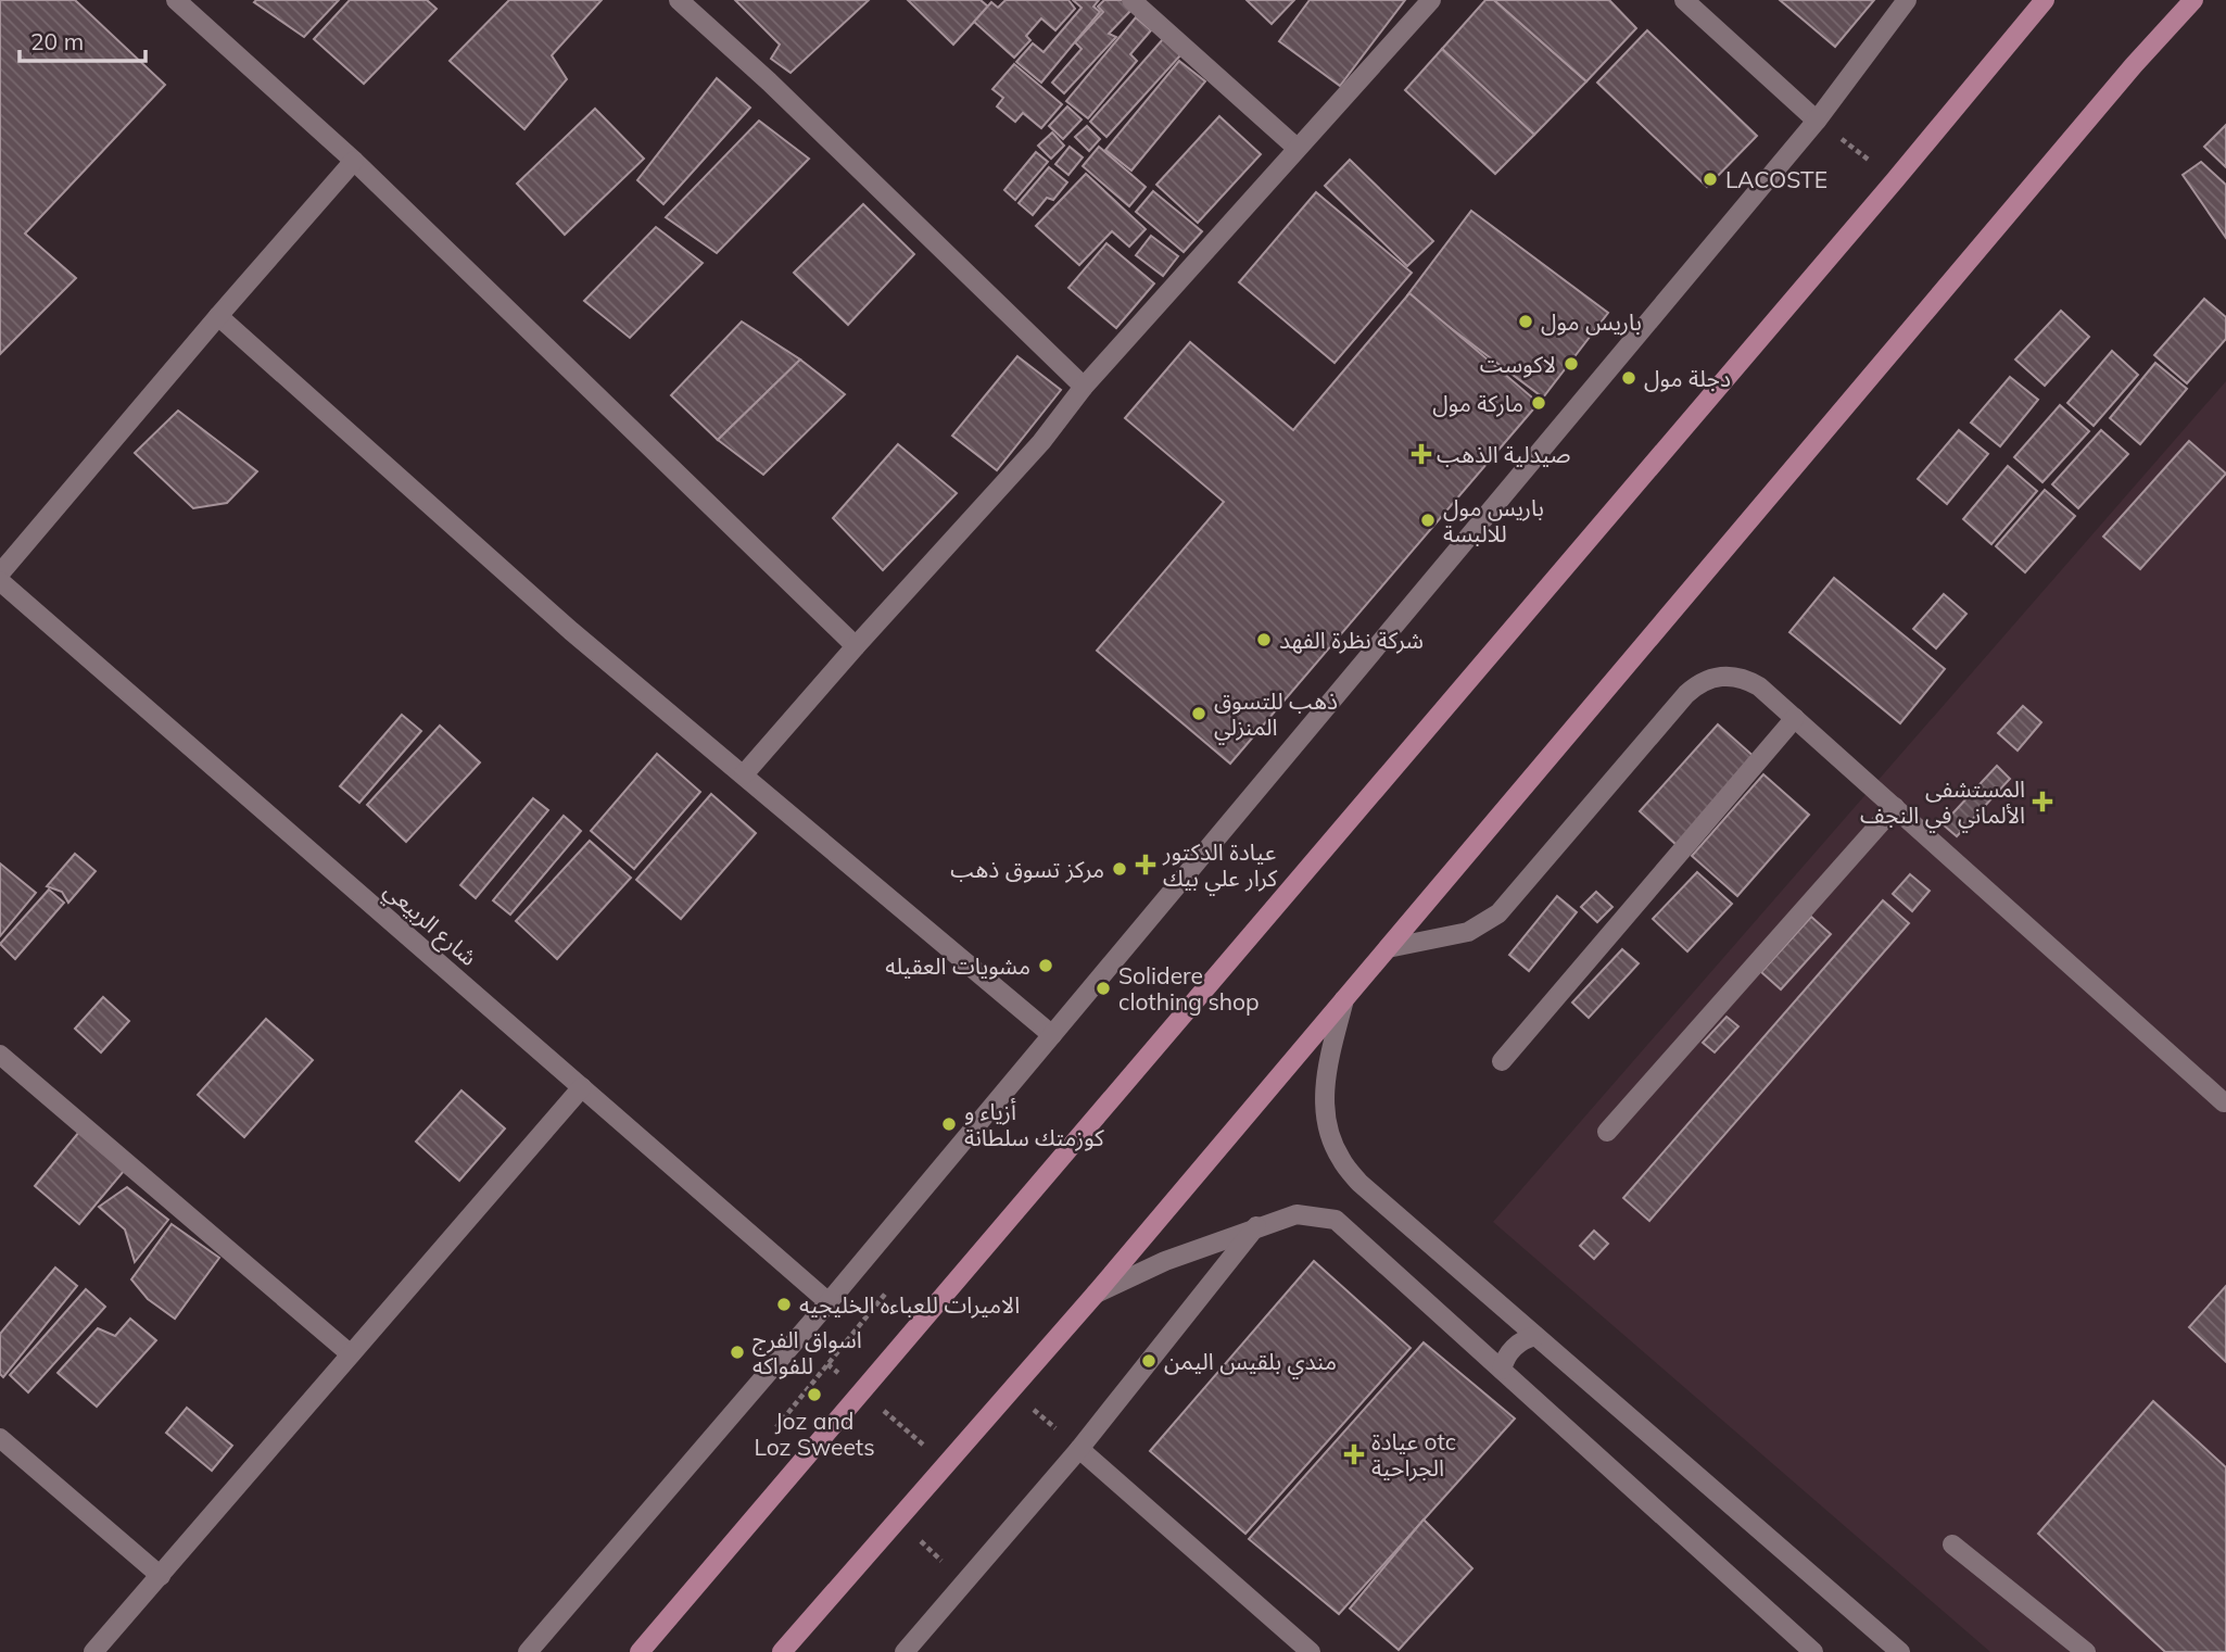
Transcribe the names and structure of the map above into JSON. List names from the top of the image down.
{
  "streets": {
    "street": ["شارع الربيعي"]
  },
  "places": {
    "other": [
      "LACOSTE",
      "باريس مول",
      "لاكوست",
      "دجلة مول",
      "ماركة مول",
      "باريس مول للالبسة",
      "شركة نظرة الفهد",
      "ذهب للتسوق المنزلي",
      "مركز تسوق ذهب",
      "مشويات العقيله",
      "Solidere clothing shop",
      "أزياء و كوزمتك سلطانة",
      "الاميرات للعباءه الخليجيه",
      "اسواق الفرج للفواكه",
      "مندي بلقيس اليمن",
      "Joz and Loz Sweets"
    ],
    "health": [
      "صيدلية الذهب",
      "المستشفى الألماني في النجف",
      "عيادة الدكتور كرار علي بيك",
      "عيادة otc الجراحية"
    ]
  },
  "scale_bar": "20 m"
}
